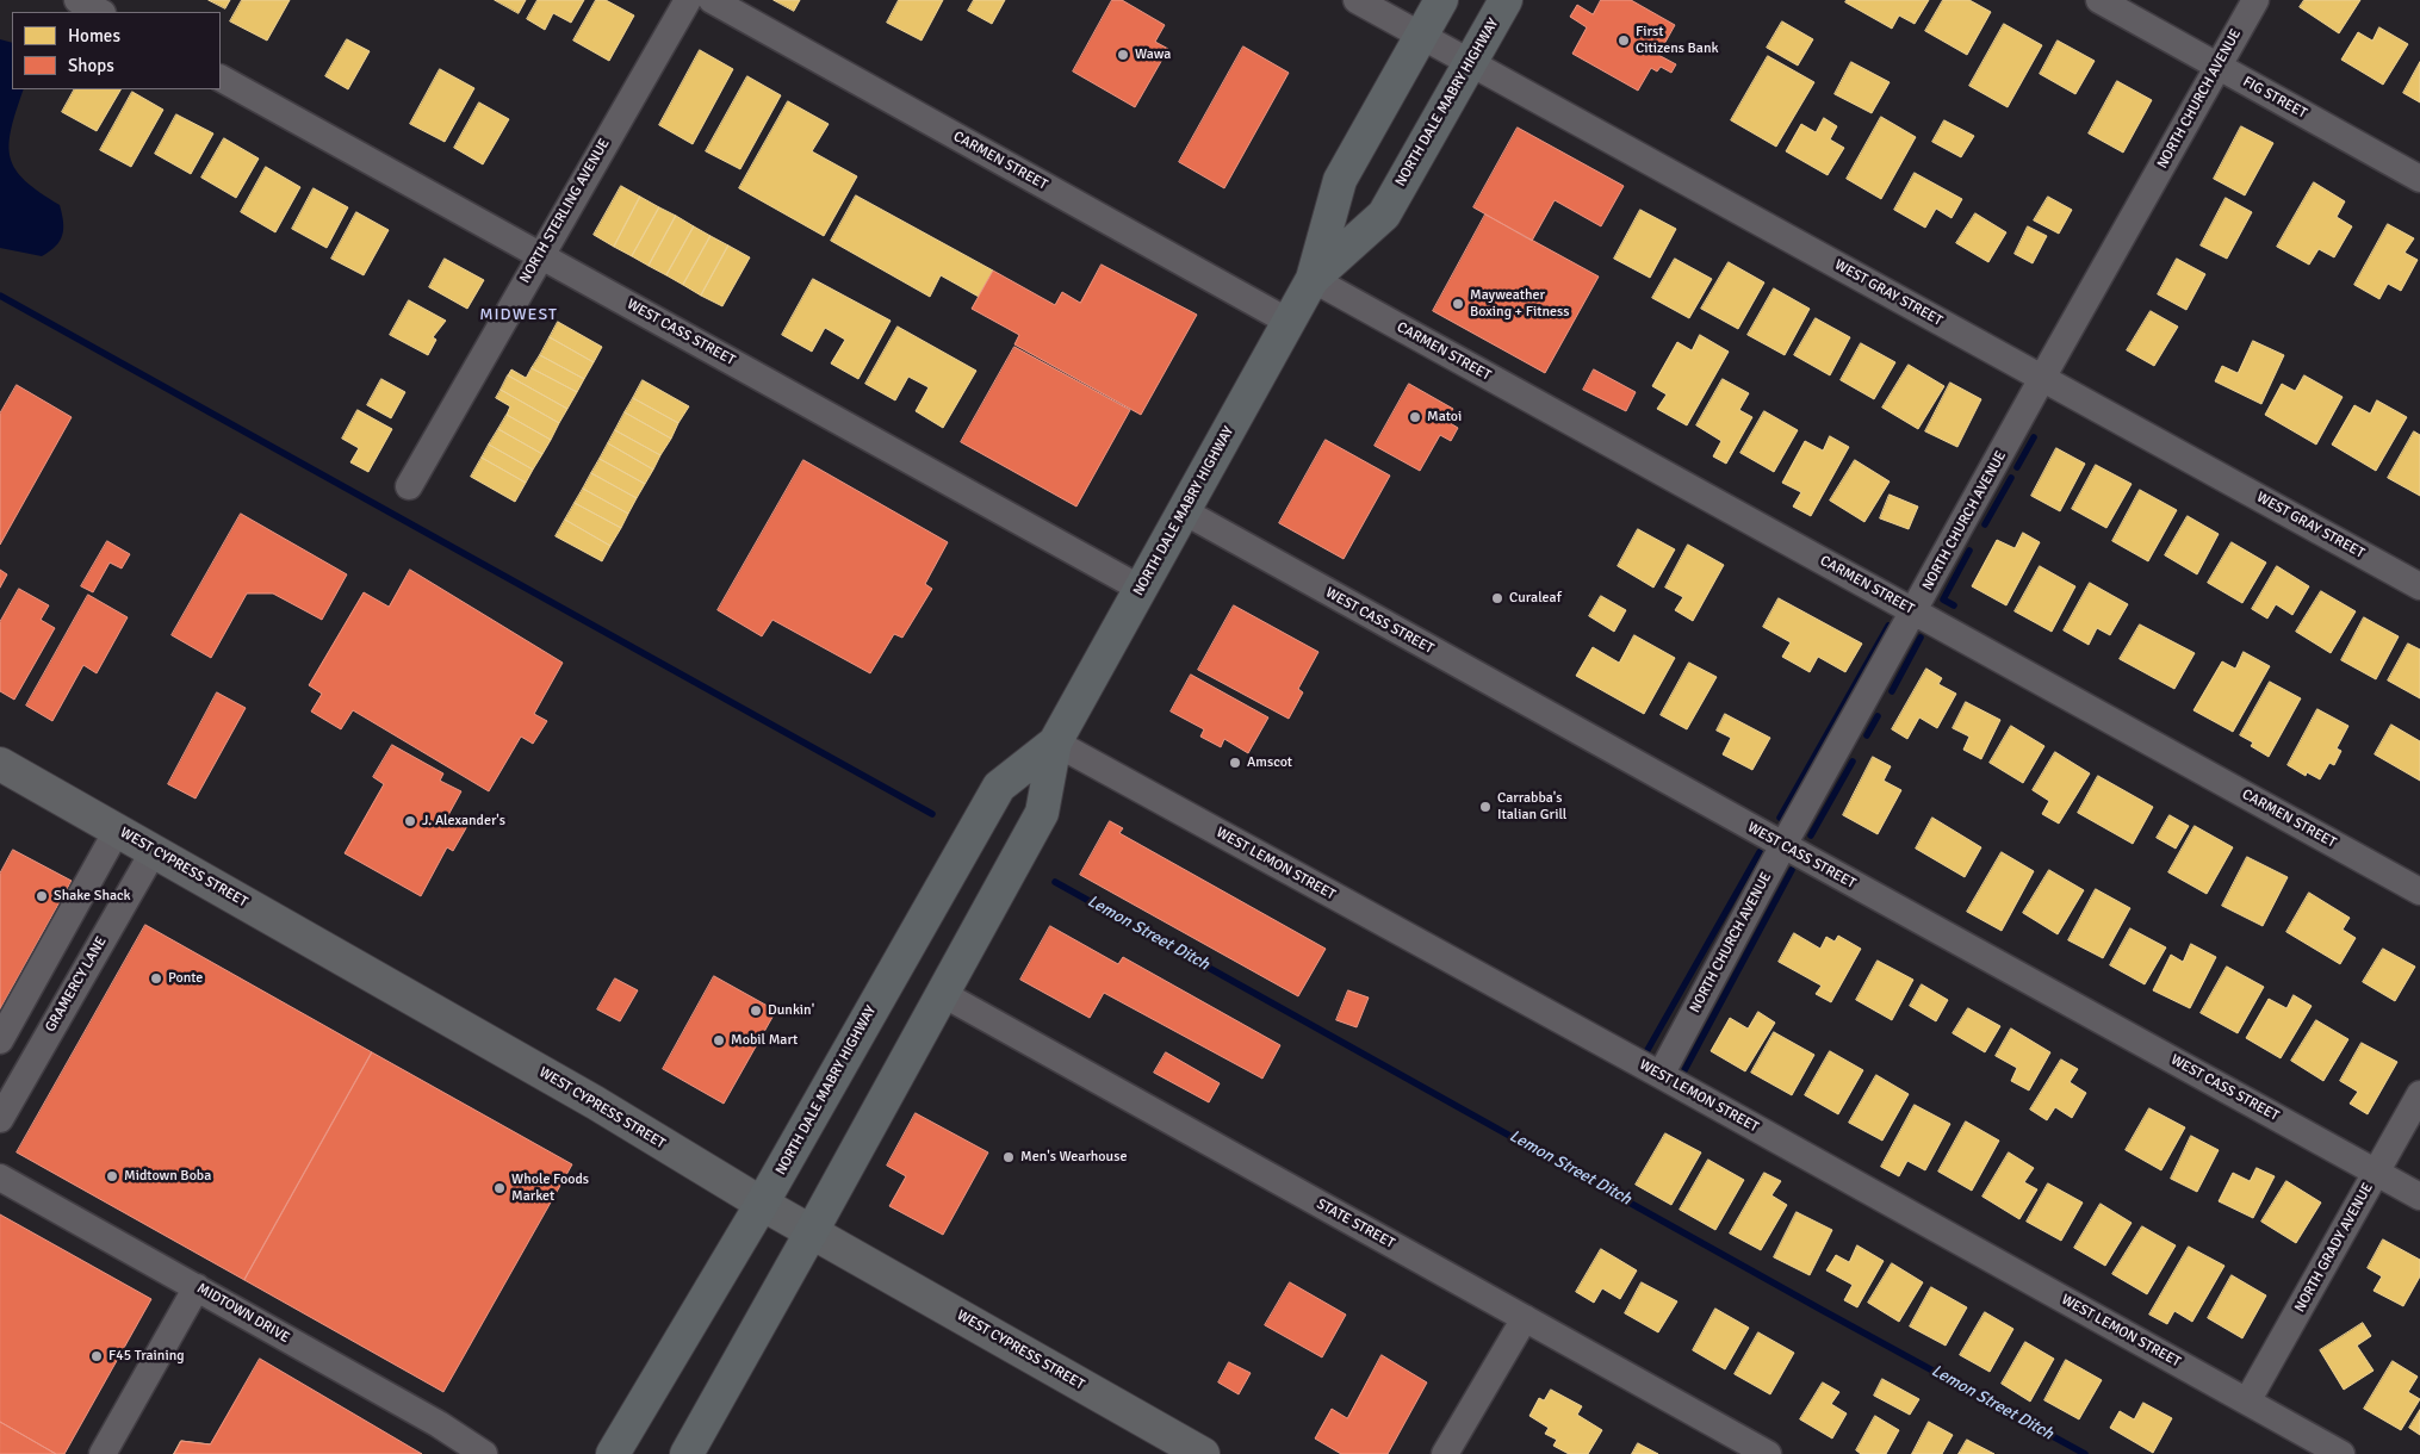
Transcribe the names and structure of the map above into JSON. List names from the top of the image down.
{
  "streets": {
    "main road": ["NORTH DALE MABRY HIGHWAY"],
    "street": [
      "FIG STREET",
      "NORTH CHURCH AVENUE",
      "CARMEN STREET",
      "NORTH STERLING AVENUE",
      "WEST GRAY STREET",
      "WEST CASS STREET",
      "WEST LEMON STREET",
      "WEST CYPRESS STREET",
      "GRAMERCY LANE",
      "STATE STREET",
      "NORTH GRADY AVENUE",
      "MIDTOWN DRIVE"
    ]
  },
  "crossings": [
    ["FIG STREET", "NORTH CHURCH AVENUE"],
    ["NORTH CHURCH AVENUE", "CARMEN STREET"],
    ["NORTH CHURCH AVENUE", "WEST GRAY STREET"],
    ["NORTH CHURCH AVENUE", "WEST CASS STREET"],
    ["NORTH CHURCH AVENUE", "WEST LEMON STREET"],
    ["NORTH DALE MABRY HIGHWAY", "CARMEN STREET"],
    ["NORTH DALE MABRY HIGHWAY", "WEST GRAY STREET"],
    ["NORTH DALE MABRY HIGHWAY", "WEST CASS STREET"],
    ["NORTH DALE MABRY HIGHWAY", "WEST LEMON STREET"],
    ["NORTH DALE MABRY HIGHWAY", "WEST CYPRESS STREET"],
    ["NORTH DALE MABRY HIGHWAY", "STATE STREET"],
    ["NORTH STERLING AVENUE", "WEST CASS STREET"],
    ["WEST CASS STREET", "NORTH GRADY AVENUE"],
    ["WEST LEMON STREET", "NORTH GRADY AVENUE"],
    ["WEST CYPRESS STREET", "GRAMERCY LANE"]
  ],
  "districts": ["MIDWEST"],
  "water": ["Lemon Street Ditch"],
  "places": [
    "First Citizens Bank",
    "Wawa",
    "Mayweather Boxing + Fitness",
    "Matoi",
    "Curaleaf",
    "Amscot",
    "Carrabba's Italian Grill",
    "J. Alexander's",
    "Shake Shack",
    "Ponte",
    "Dunkin'",
    "Mobil Mart",
    "Men's Wearhouse",
    "Midtown Boba",
    "Whole Foods Market",
    "F45 Training"
  ],
  "legend": ["Homes", "Shops"]
}
